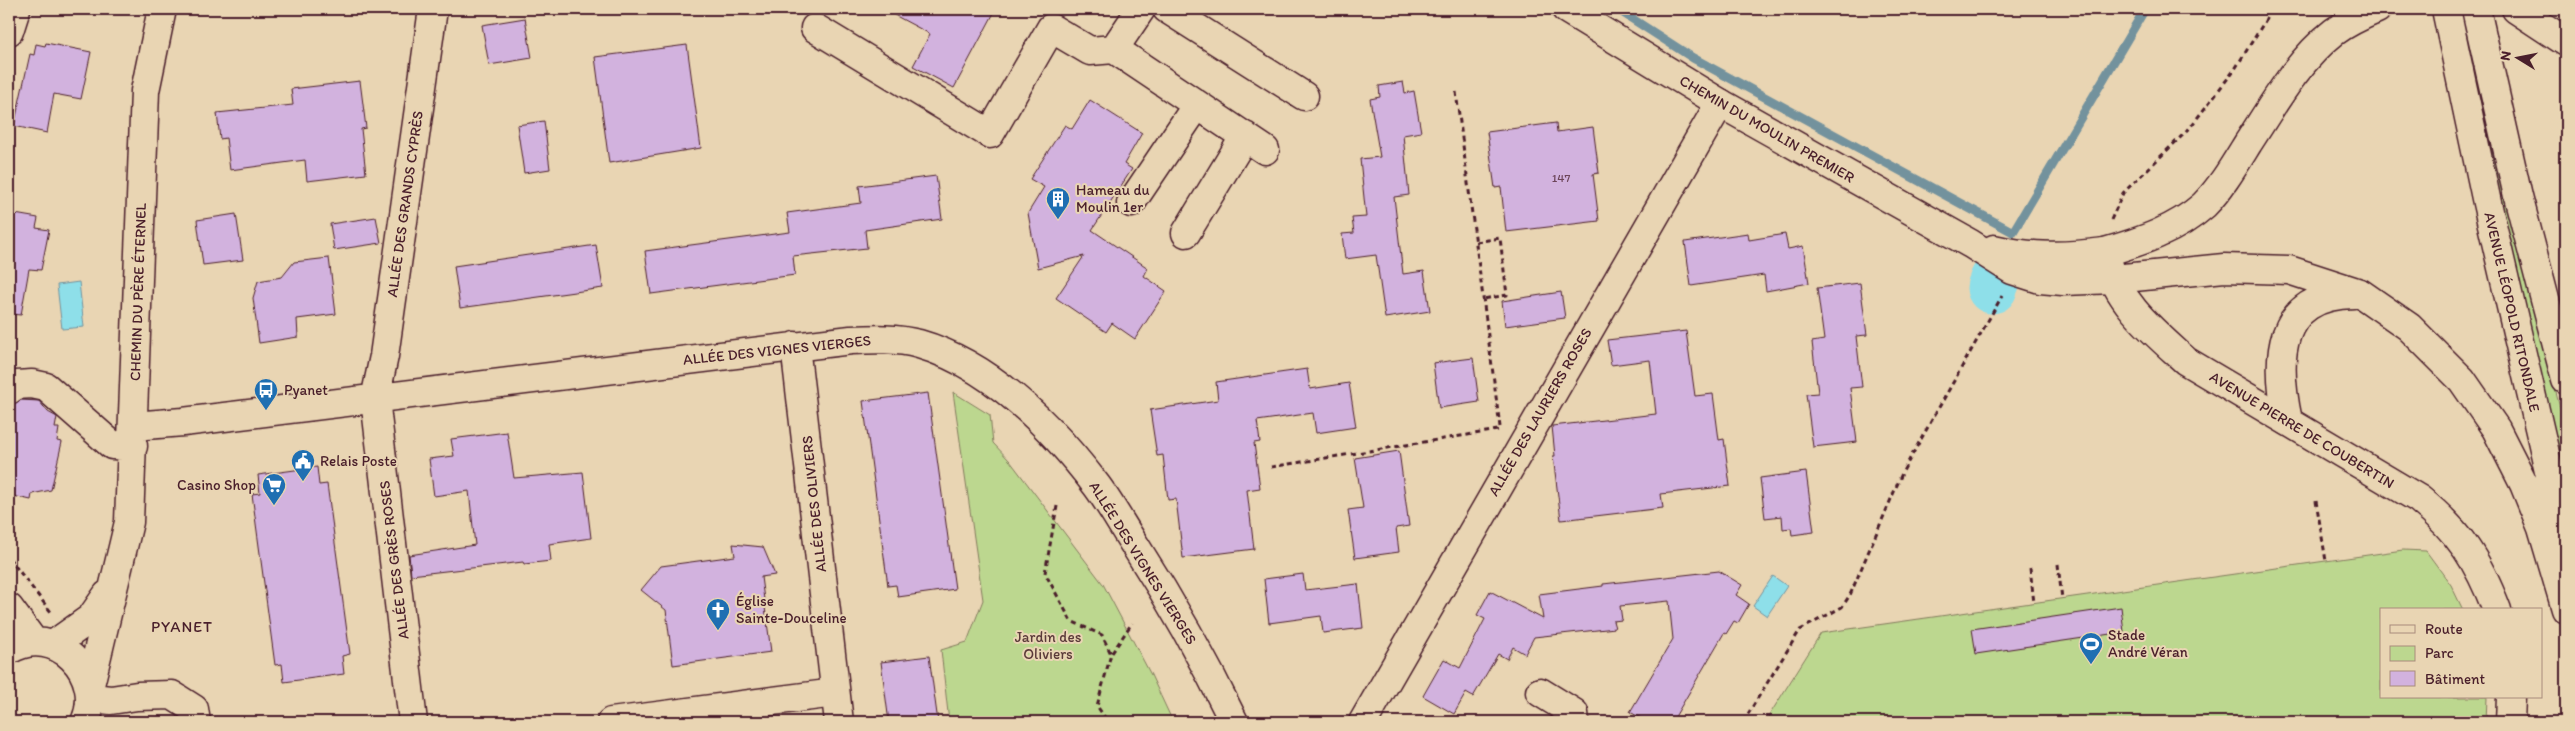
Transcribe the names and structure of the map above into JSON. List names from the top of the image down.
{
  "streets": {
    "main road": [
      "CHEMIN DU MOULIN PREMIER",
      "ALLÉE DES GRANDS CYPRÈS",
      "CHEMIN DU PÈRE ÉTERNEL",
      "AVENUE LÉOPOLD RITONDALE",
      "ALLÉE DES VIGNES VIERGES",
      "ALLÉE DES LAURIERS ROSES",
      "AVENUE PIERRE DE COUBERTIN",
      "ALLÉE DES OLIVIERS",
      "ALLÉE DES GRÈS ROSES"
    ]
  },
  "crossings": [
    ["CHEMIN DU MOULIN PREMIER", "ALLÉE DES LAURIERS ROSES"],
    ["ALLÉE DES GRANDS CYPRÈS", "ALLÉE DES VIGNES VIERGES"],
    ["ALLÉE DES GRANDS CYPRÈS", "ALLÉE DES GRÈS ROSES"],
    ["CHEMIN DU PÈRE ÉTERNEL", "ALLÉE DES VIGNES VIERGES"],
    ["ALLÉE DES VIGNES VIERGES", "ALLÉE DES OLIVIERS"],
    ["ALLÉE DES VIGNES VIERGES", "ALLÉE DES GRÈS ROSES"]
  ],
  "districts": ["PYANET"],
  "parks": ["Jardin des Oliviers"],
  "places": {
    "building": ["Hameau du Moulin 1er"],
    "bus stop": ["Pyanet"],
    "public building": ["Relais Poste"],
    "supermarket": ["Casino Shop"],
    "church": ["Église Sainte-Douceline"],
    "sports": ["Stade André Véran"]
  },
  "house_numbers": ["147"],
  "legend": ["Route", "Parc", "Bâtiment"],
  "north": "left"
}
